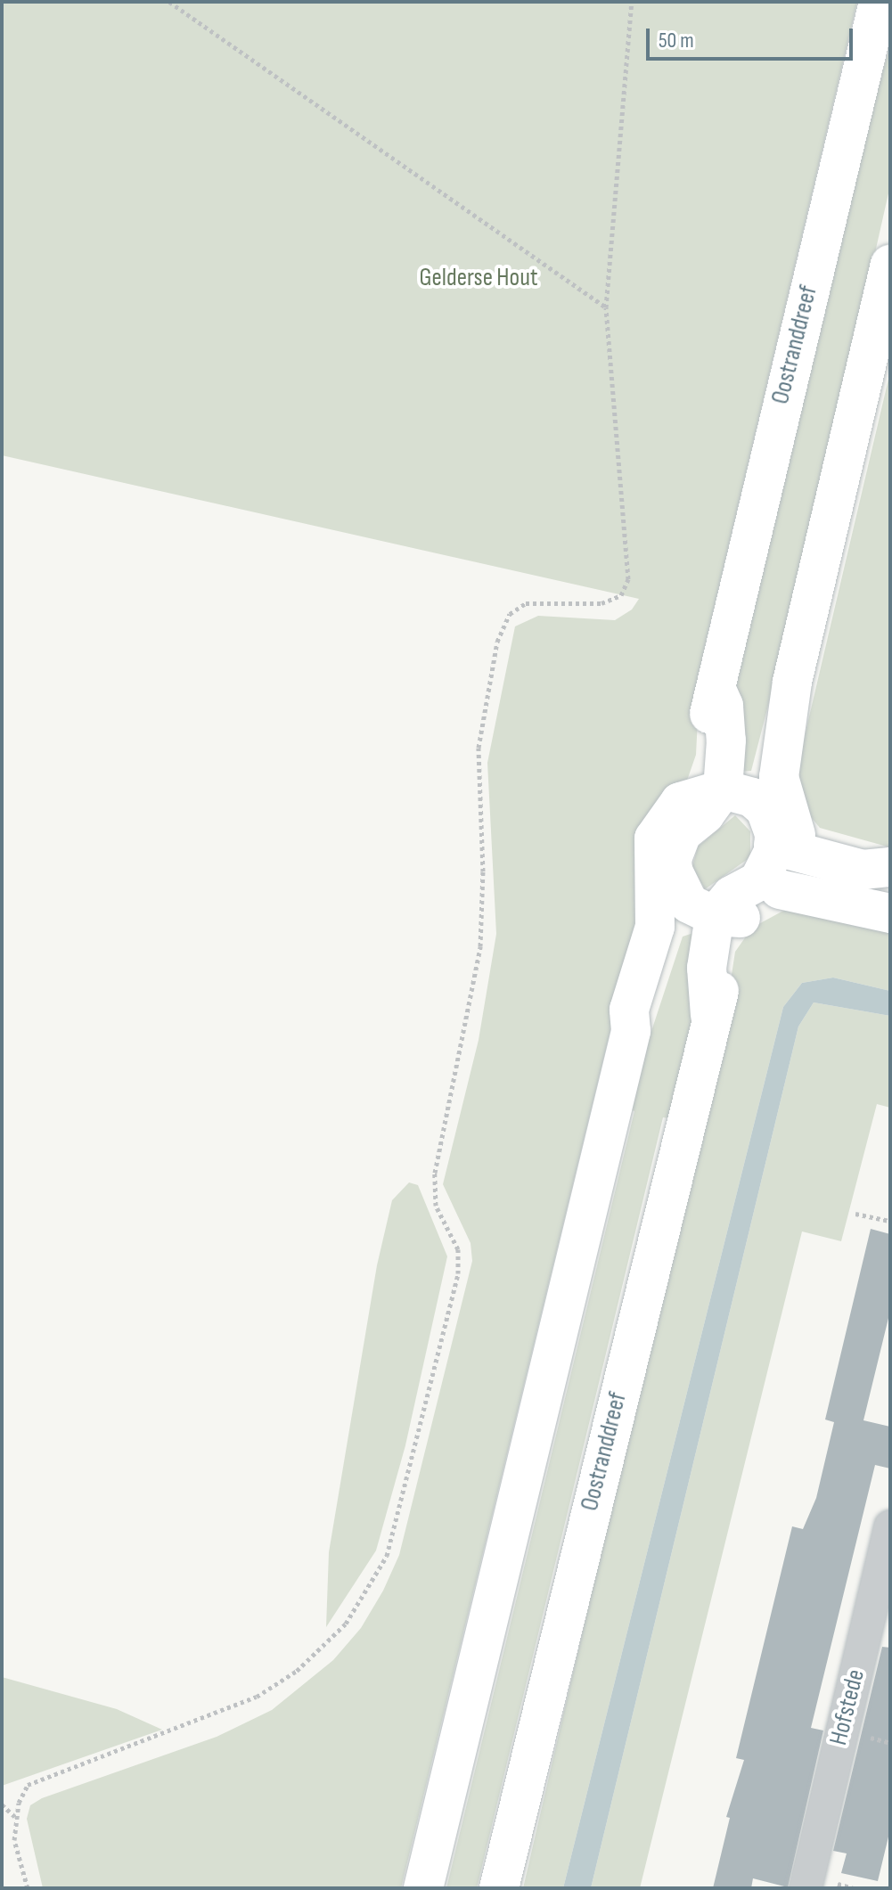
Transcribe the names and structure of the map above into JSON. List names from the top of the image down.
{
  "streets": {
    "main road": ["Oostranddreef"],
    "street": ["Hofstede"]
  },
  "parks": ["Gelderse Hout"],
  "scale_bar": "50 m"
}
